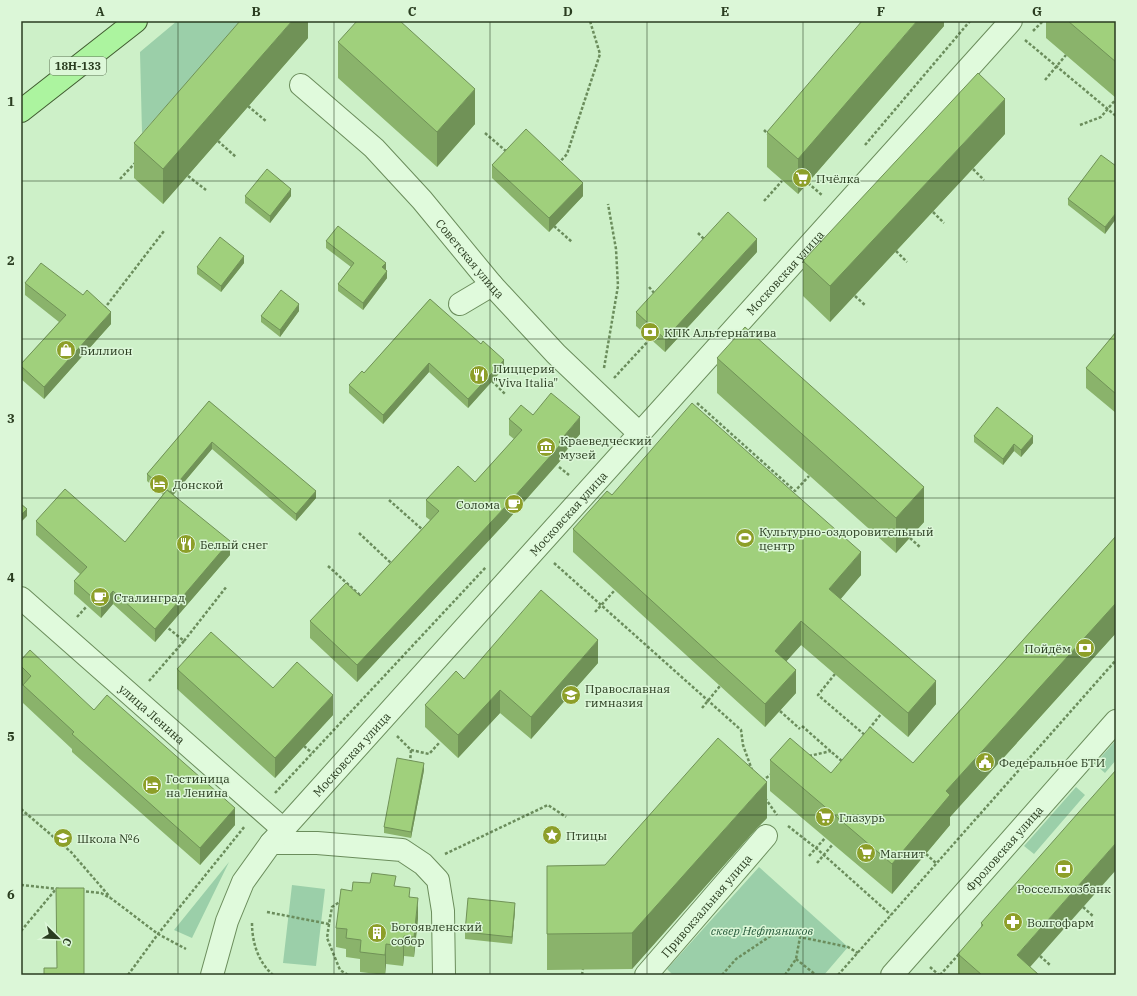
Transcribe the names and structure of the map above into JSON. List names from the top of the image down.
{
  "streets": {
    "main road": ["18Н-133"],
    "street": [
      "Советская улица",
      "Московская улица",
      "улица Ленина",
      "Фроловская улица",
      "Привокзальная улица"
    ]
  },
  "crossings": [
    ["Советская улица", "Московская улица"],
    ["Московская улица", "улица Ленина"]
  ],
  "parks": ["сквер Нефтяников"],
  "places": {
    "supermarket": ["Пчёлка", "Глазурь", "Магнит"],
    "bank": ["КПК Альтернатива", "Пойдём", "Россельхозбанк"],
    "shop": ["Биллион"],
    "restaurant": ["Пиццерия \"Viva Italia\"", "Белый снег"],
    "museum": ["Краеведческий музей"],
    "hotel": ["Донской", "Гостиница на Ленина"],
    "cafe": ["Солома", "Сталинград"],
    "sports": ["Культурно-оздоровительный центр"],
    "school or university": ["Православная гимназия", "Школа №6"],
    "public building": ["Федеральное БТИ"],
    "place": ["Птицы"],
    "pharmacy": ["Волгофарм"],
    "building": ["Богоявленский собор"]
  },
  "north": "bottom right",
  "grid": {
    "columns": [
      "A",
      "B",
      "C",
      "D",
      "E",
      "F",
      "G"
    ],
    "rows": [
      "1",
      "2",
      "3",
      "4",
      "5",
      "6"
    ]
  }
}
